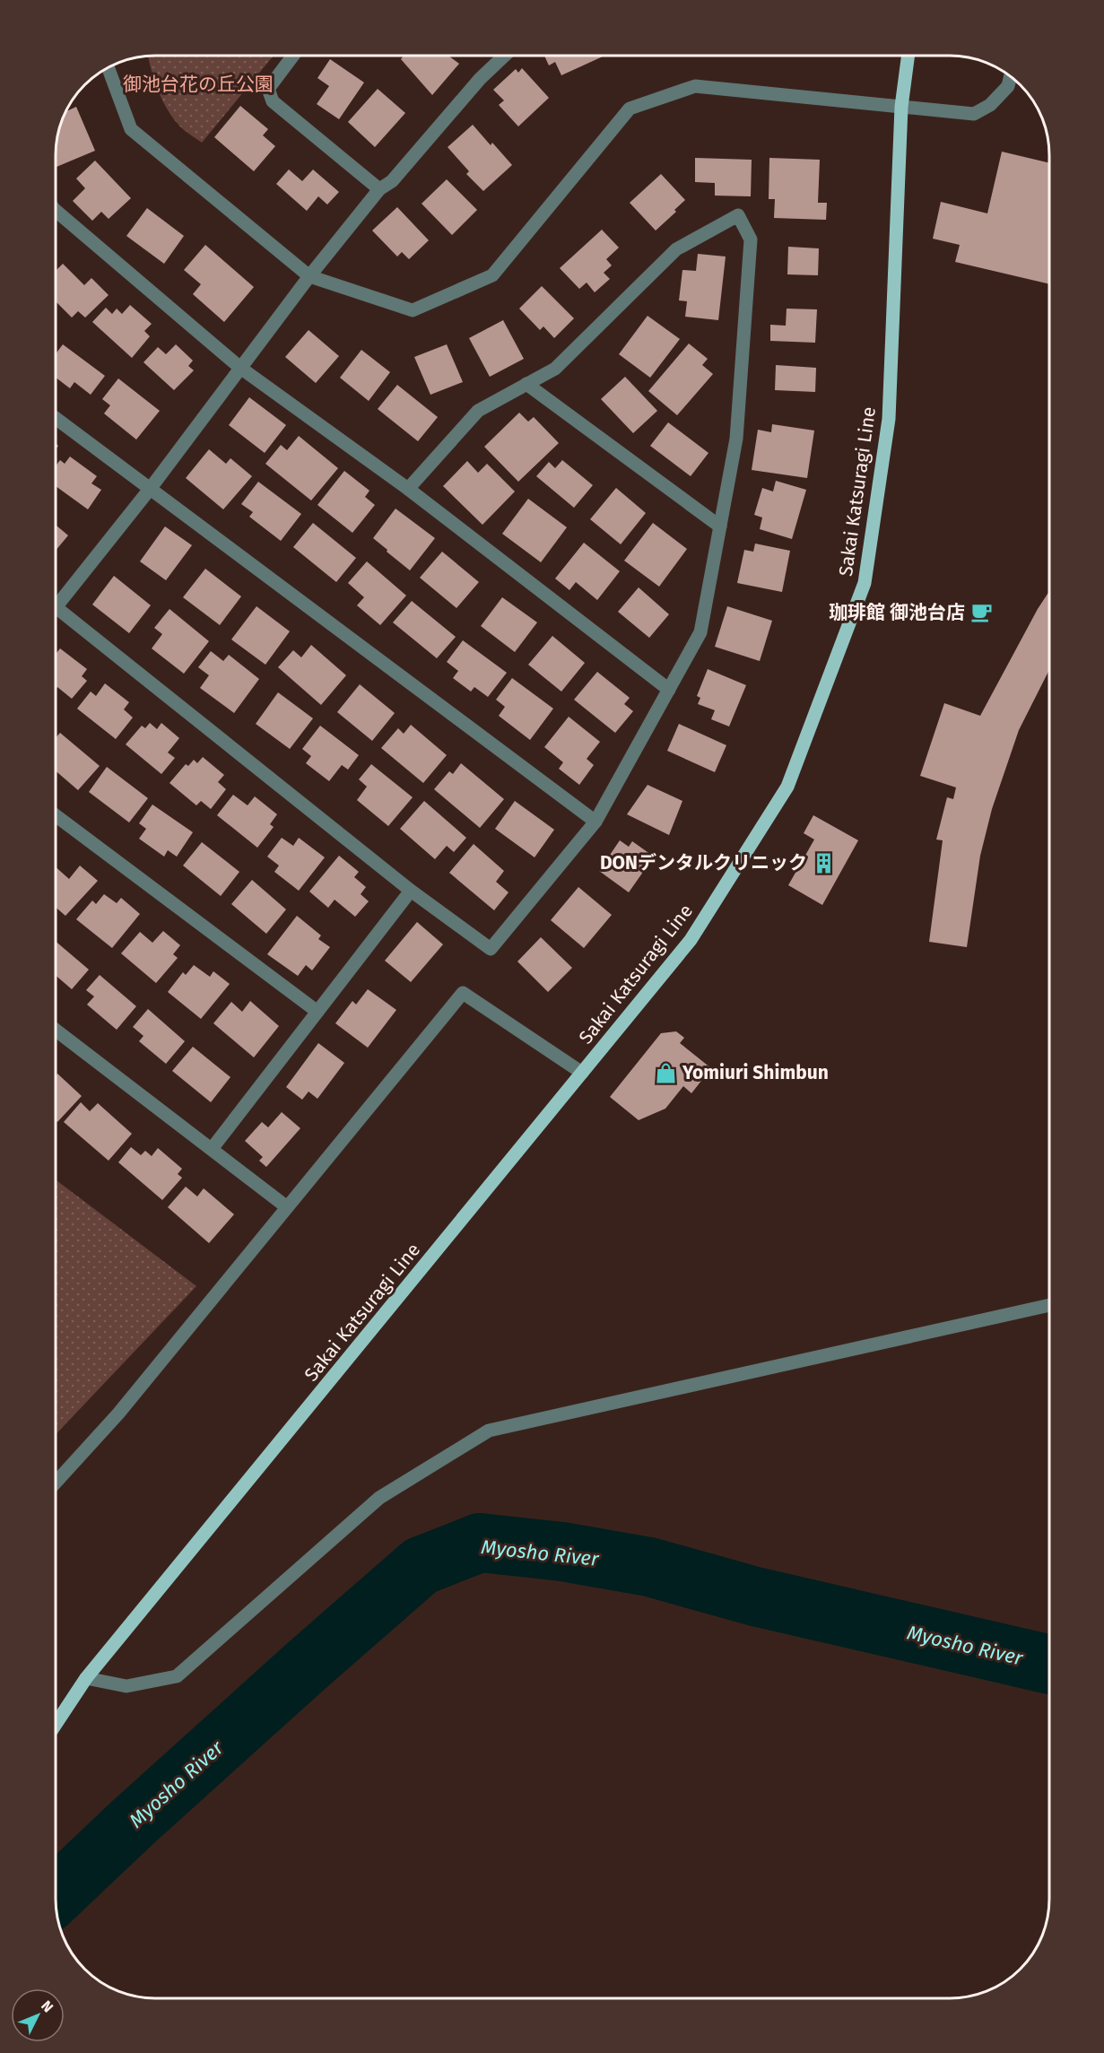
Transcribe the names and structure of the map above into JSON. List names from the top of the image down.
{
  "streets": {
    "main road": ["Sakai Katsuragi Line"]
  },
  "water": ["Myosho River"],
  "parks": ["御池台花の丘公園"],
  "places": {
    "cafe": ["珈琲館 御池台店"],
    "building": ["DONデンタルクリニック"],
    "shop": ["Yomiuri Shimbun"]
  },
  "north": "top right"
}
